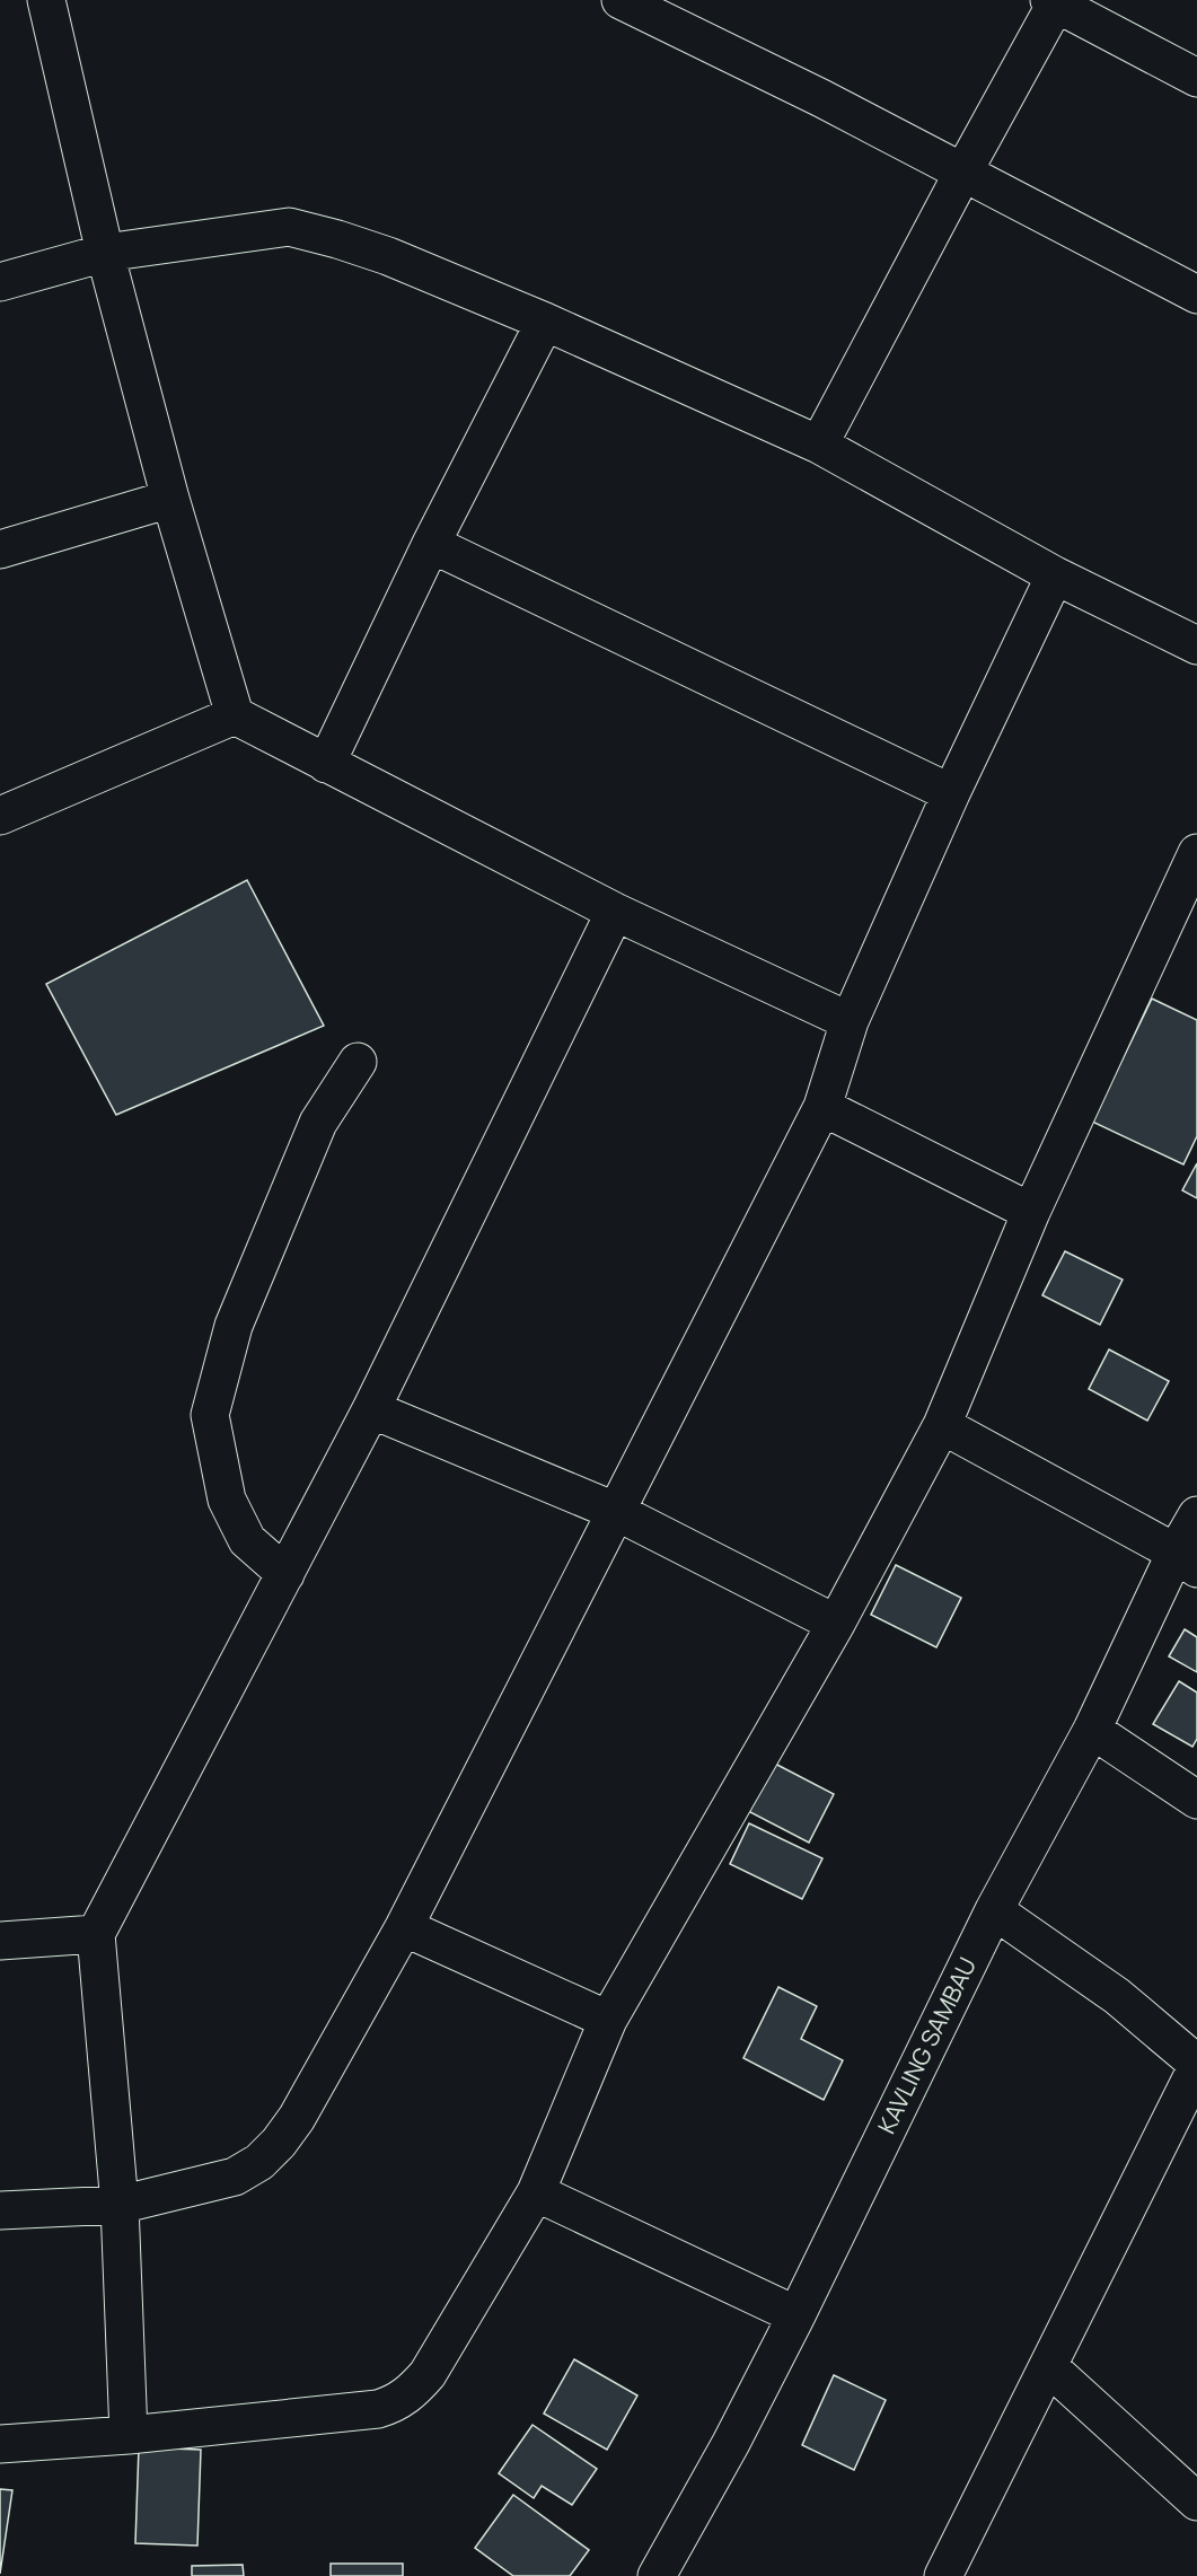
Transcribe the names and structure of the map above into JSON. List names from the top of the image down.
{
  "streets": {
    "street": ["KAVLING SAMBAU"]
  }
}
